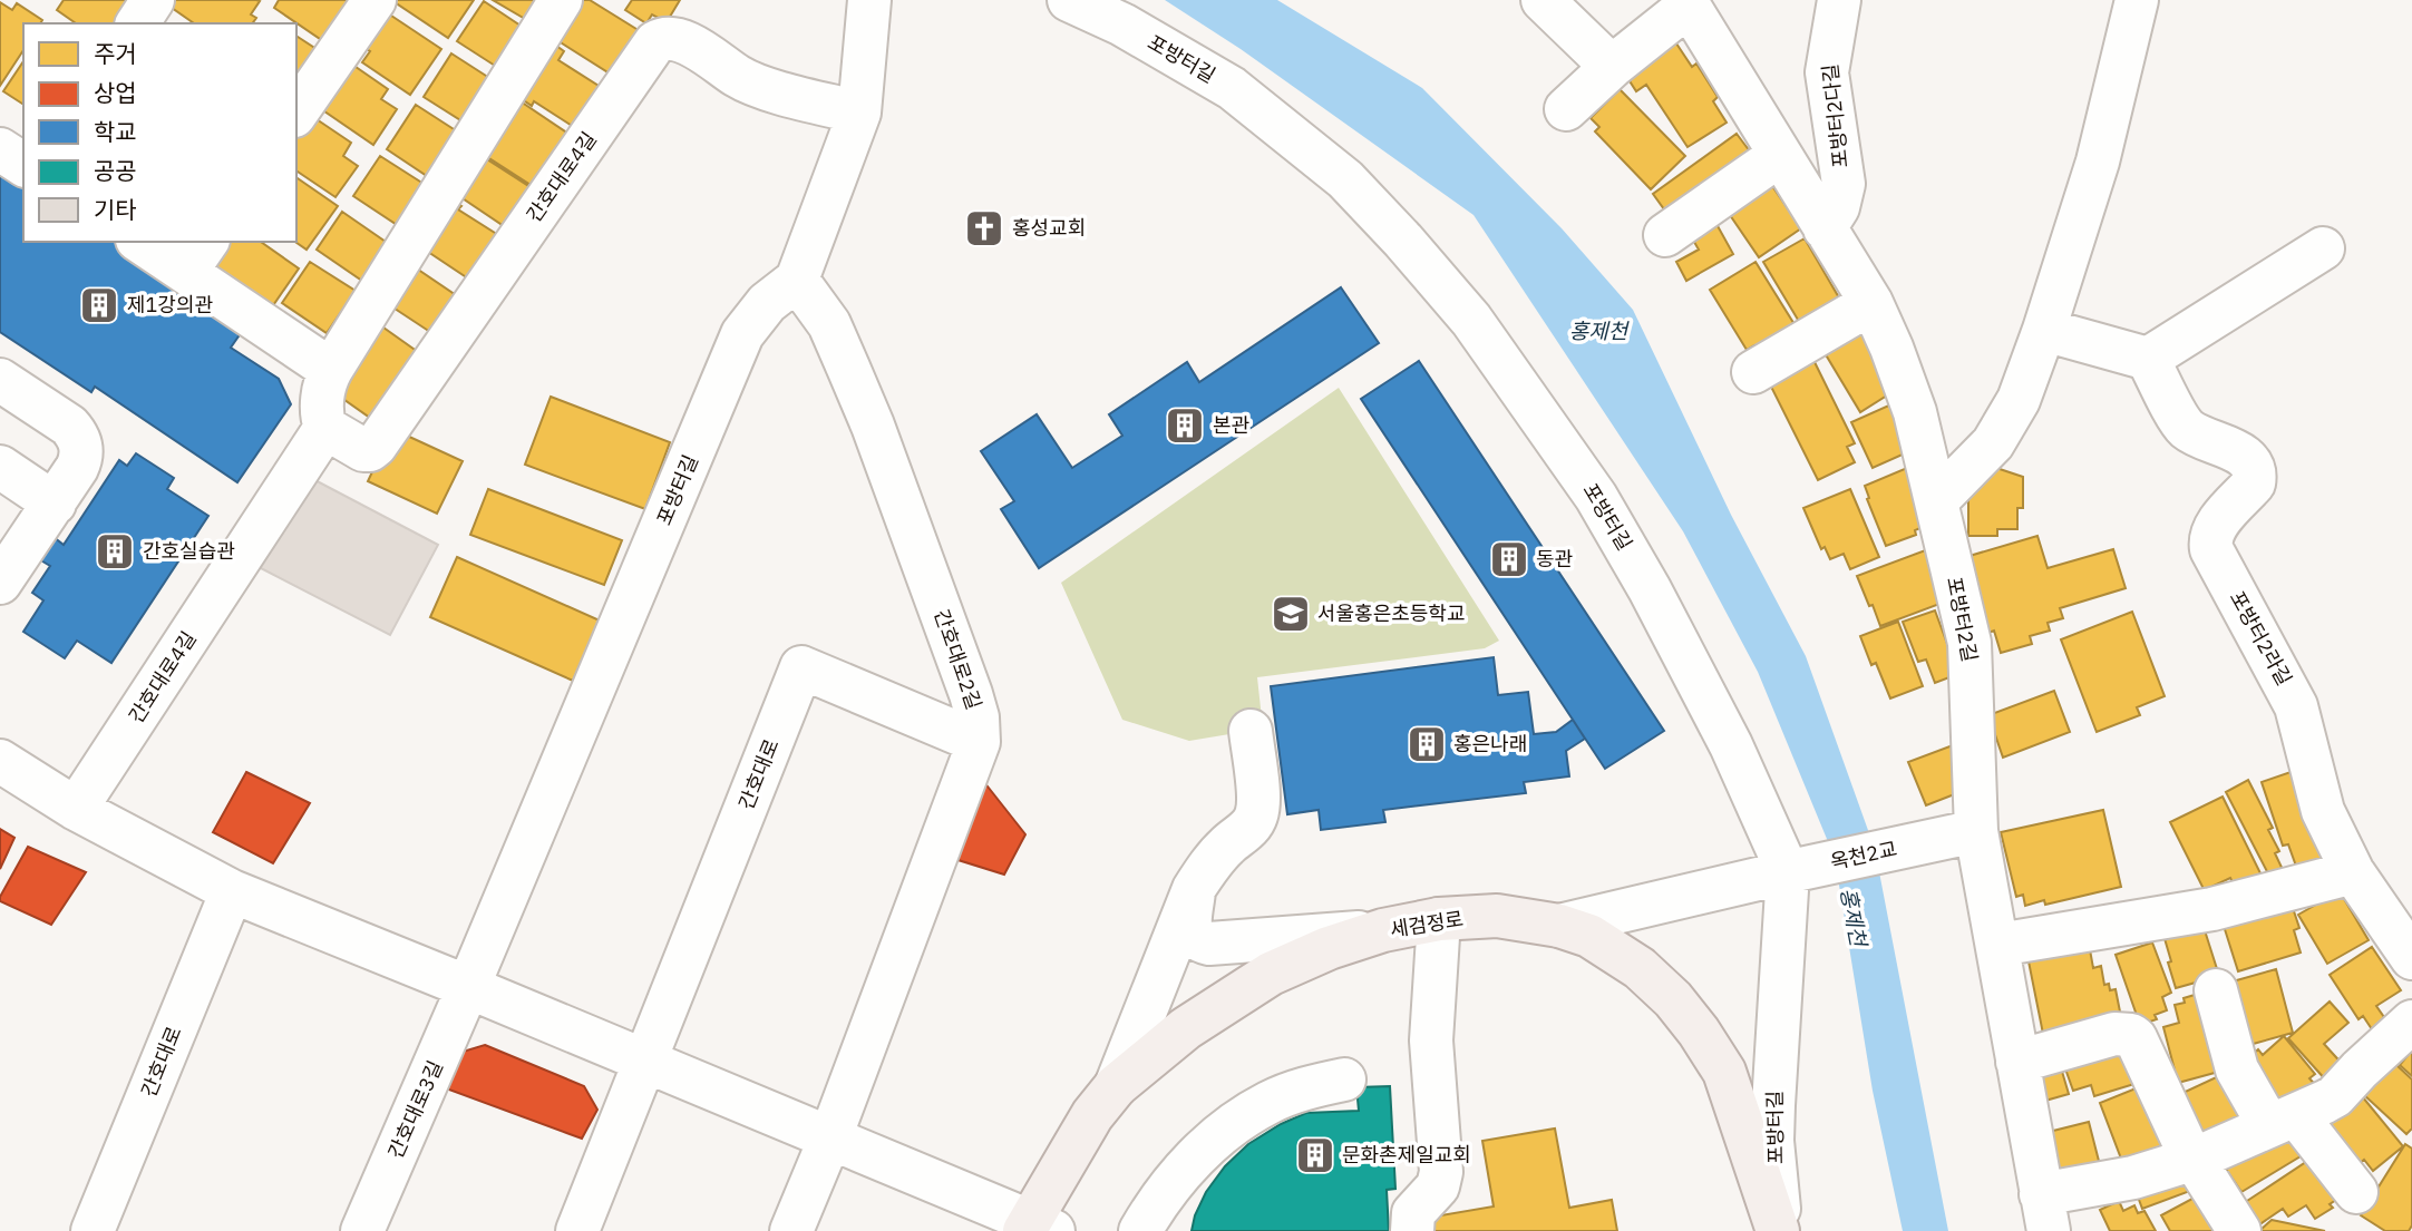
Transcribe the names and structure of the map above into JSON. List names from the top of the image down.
{
  "streets": {
    "main road": ["세검정로"],
    "street": [
      "포방터길",
      "포방터2다길",
      "간호대로4길",
      "포방터2길",
      "포방터2라길",
      "간호대로2길",
      "간호대로",
      "옥천2교",
      "간호대로3길"
    ]
  },
  "crossings": [
    ["포방터길", "간호대로2길"],
    ["포방터길", "옥천2교"],
    ["포방터길", "세검정로"],
    ["포방터길", "간호대로3길"],
    ["포방터2다길", "포방터2길"],
    ["포방터2길", "옥천2교"],
    ["간호대로2길", "간호대로"],
    ["옥천2교", "세검정로"]
  ],
  "water": ["홍제천"],
  "places": {
    "church": ["홍성교회"],
    "building": [
      "제1강의관",
      "본관",
      "간호실습관",
      "동관",
      "홍은나래",
      "문화촌제일교회"
    ],
    "school or university": ["서울홍은초등학교"]
  },
  "legend": [
    "주거",
    "상업",
    "학교",
    "공공",
    "기타"
  ]
}
